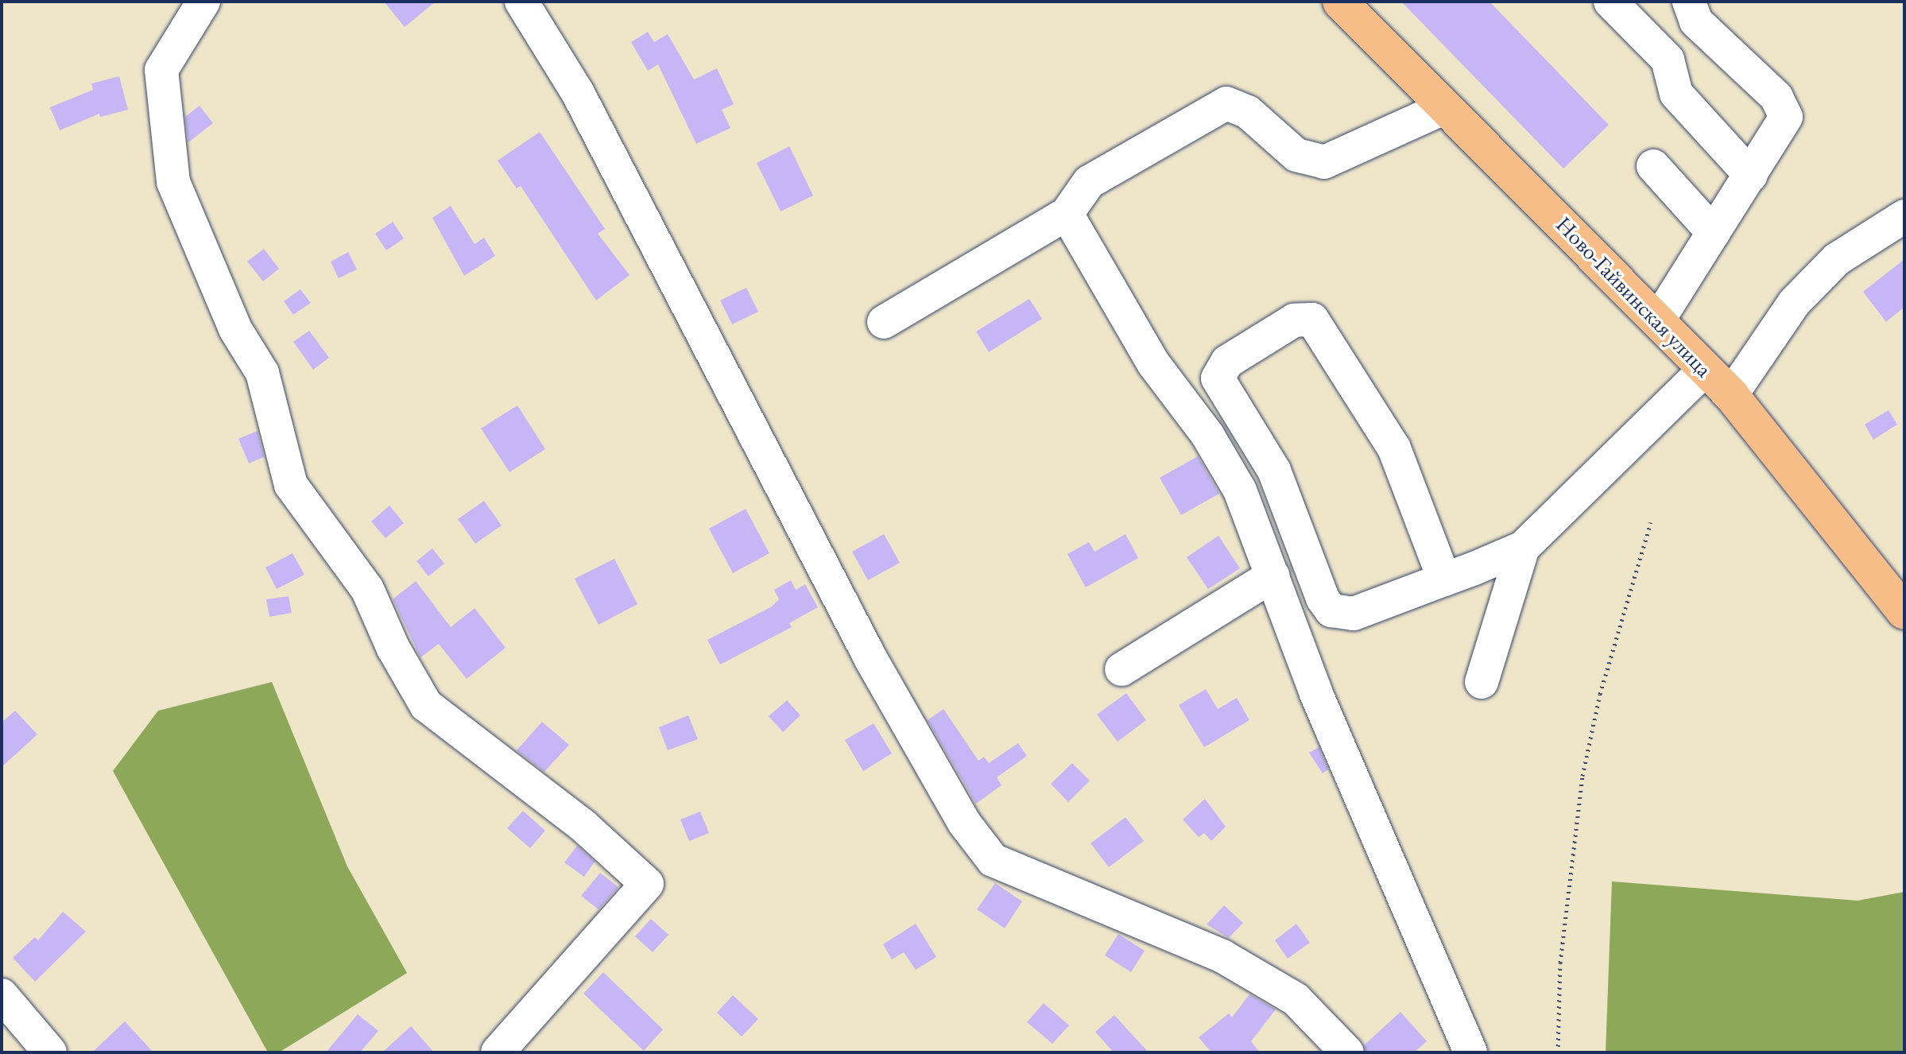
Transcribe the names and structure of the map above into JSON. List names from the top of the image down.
{
  "streets": {
    "main road": ["Ново-Гайвинская улица"]
  }
}
